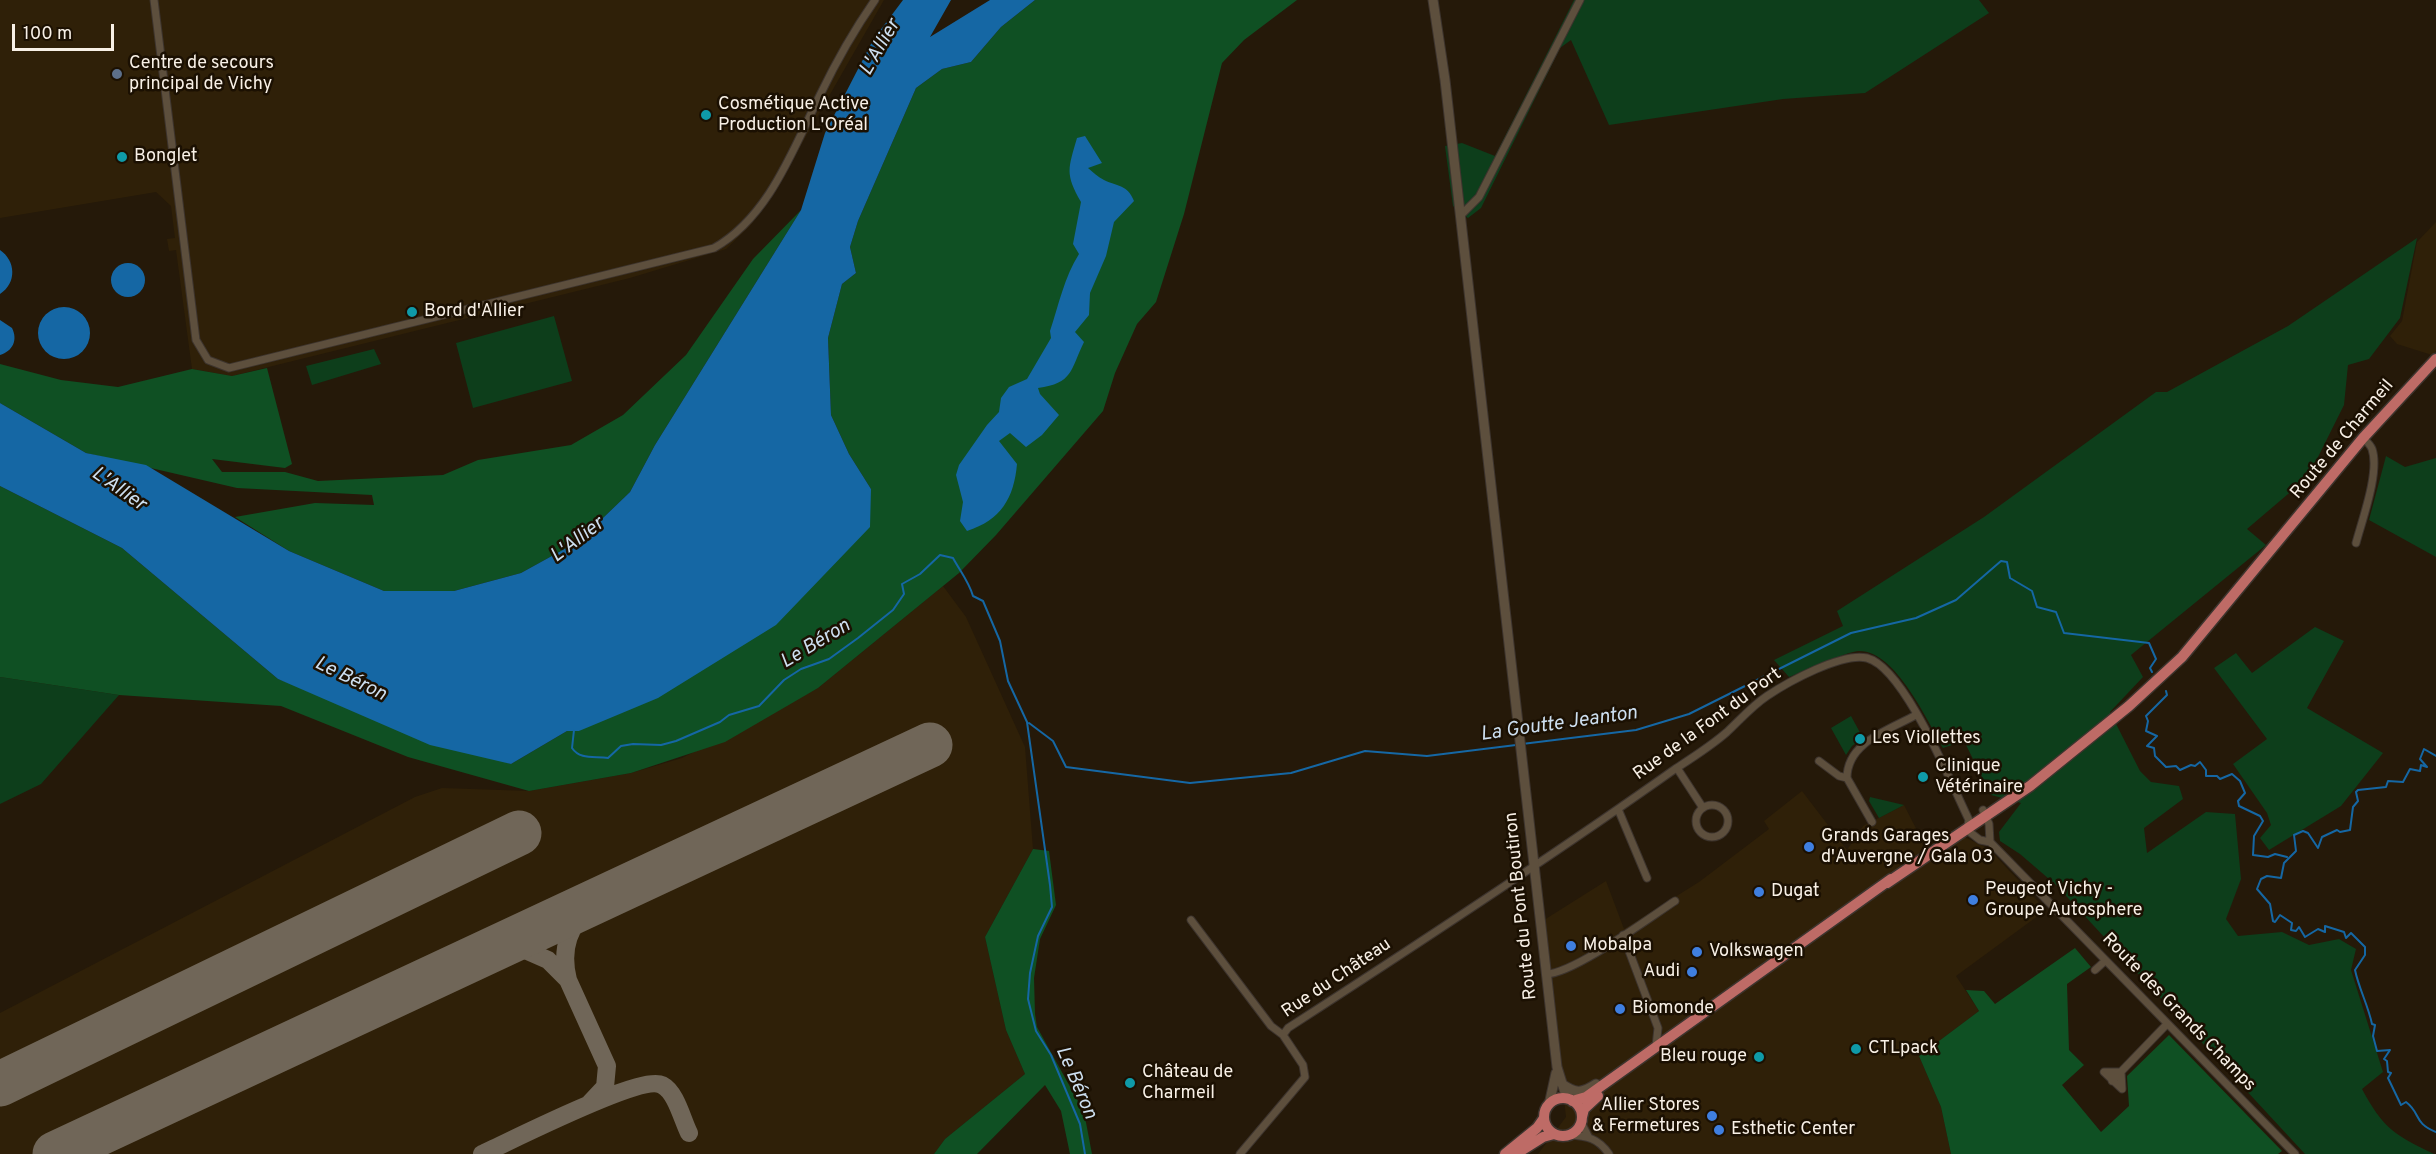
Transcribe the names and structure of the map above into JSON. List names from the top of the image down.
{
  "streets": {
    "main road": ["Route de Charmeil", "Route du Pont Boutiron"],
    "street": ["Rue de la Font du Port", "Rue du Château", "Route des Grands Champs"]
  },
  "crossings": [
    ["Route de Charmeil", "Rue de la Font du Port"],
    ["Route de Charmeil", "Route des Grands Champs"],
    ["Rue de la Font du Port", "Route du Pont Boutiron"],
    ["Rue de la Font du Port", "Rue du Château"],
    ["Rue de la Font du Port", "Route des Grands Champs"],
    ["Route du Pont Boutiron", "Rue du Château"]
  ],
  "water": ["L'Allier", "Le Béron", "La Goutte Jeanton"],
  "places": [
    "Centre de secours principal de Vichy",
    "Cosmétique Active Production L'Oréal",
    "Bonglet",
    "Bord d'Allier",
    "Les Viollettes",
    "Clinique Vétérinaire",
    "Grands Garages d'Auvergne / Gala 03",
    "Dugat",
    "Peugeot Vichy - Groupe Autosphere",
    "Mobalpa",
    "Volkswagen",
    "Audi",
    "Biomonde",
    "CTLpack",
    "Bleu rouge",
    "Château de Charmeil",
    "Allier Stores & Fermetures",
    "Esthetic Center"
  ],
  "scale_bar": "100 m"
}
